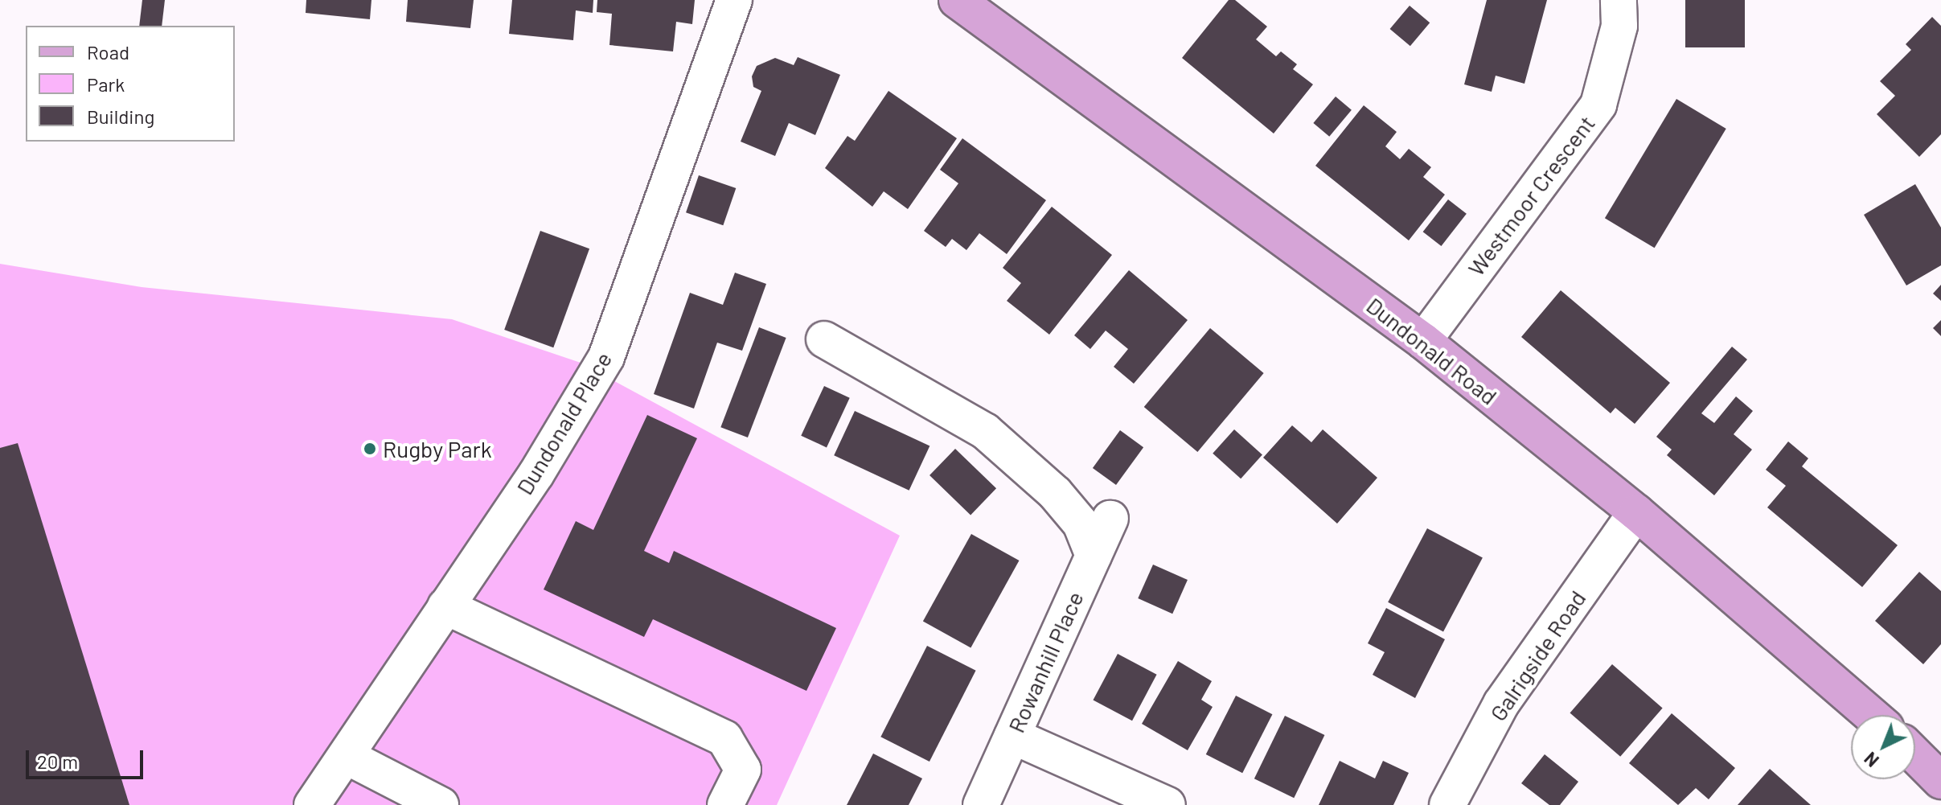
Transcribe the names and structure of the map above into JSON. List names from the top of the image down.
{
  "streets": {
    "main road": ["Dundonald Road"],
    "street": [
      "Westmoor Crescent",
      "Dundonald Place",
      "Galrigside Road",
      "Rowanhill Place"
    ]
  },
  "crossings": [
    ["Westmoor Crescent", "Dundonald Road"],
    ["Dundonald Road", "Galrigside Road"]
  ],
  "places": ["Rugby Park"],
  "legend": ["Road", "Park", "Building"],
  "scale_bar": "20 m",
  "north": "bottom left"
}
